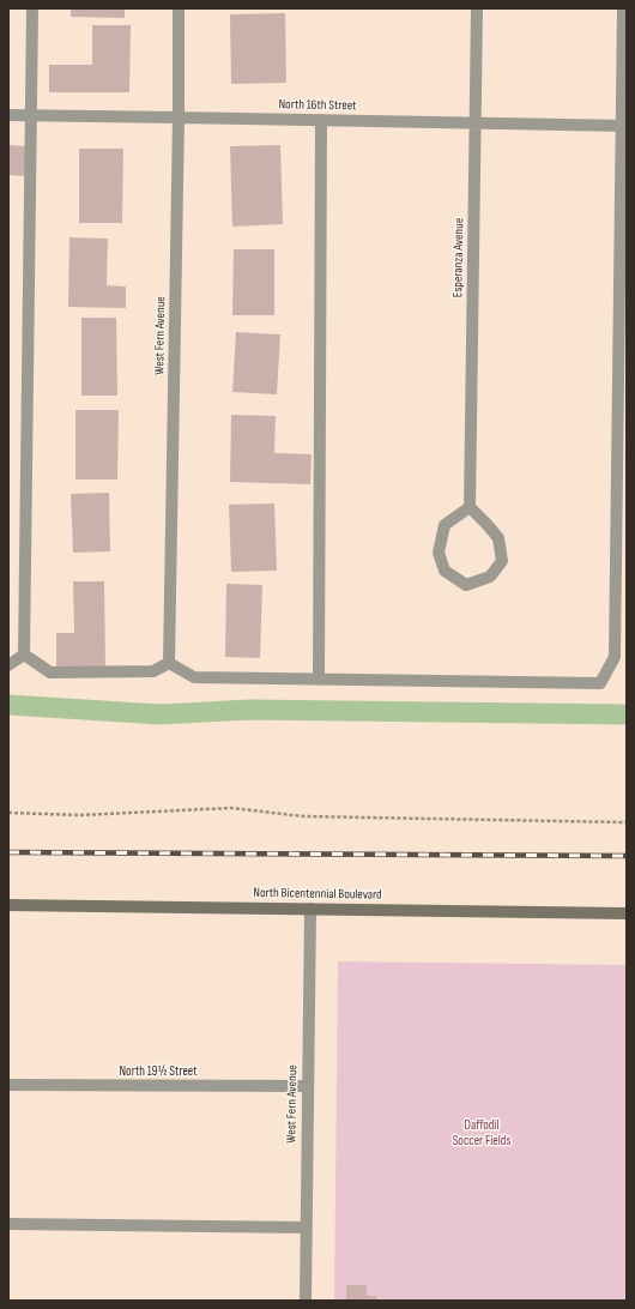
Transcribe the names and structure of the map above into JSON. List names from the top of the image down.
{
  "streets": {
    "main road": ["North Bicentennial Boulevard"],
    "street": [
      "North 16th Street",
      "Esperanza Avenue",
      "West Fern Avenue",
      "North 19½ Street"
    ]
  },
  "crossings": [
    ["North 16th Street", "Esperanza Avenue"],
    ["North 16th Street", "West Fern Avenue"],
    ["West Fern Avenue", "North Bicentennial Boulevard"],
    ["West Fern Avenue", "North 19½ Street"]
  ],
  "parks": ["Daffodil Soccer Fields"]
}
